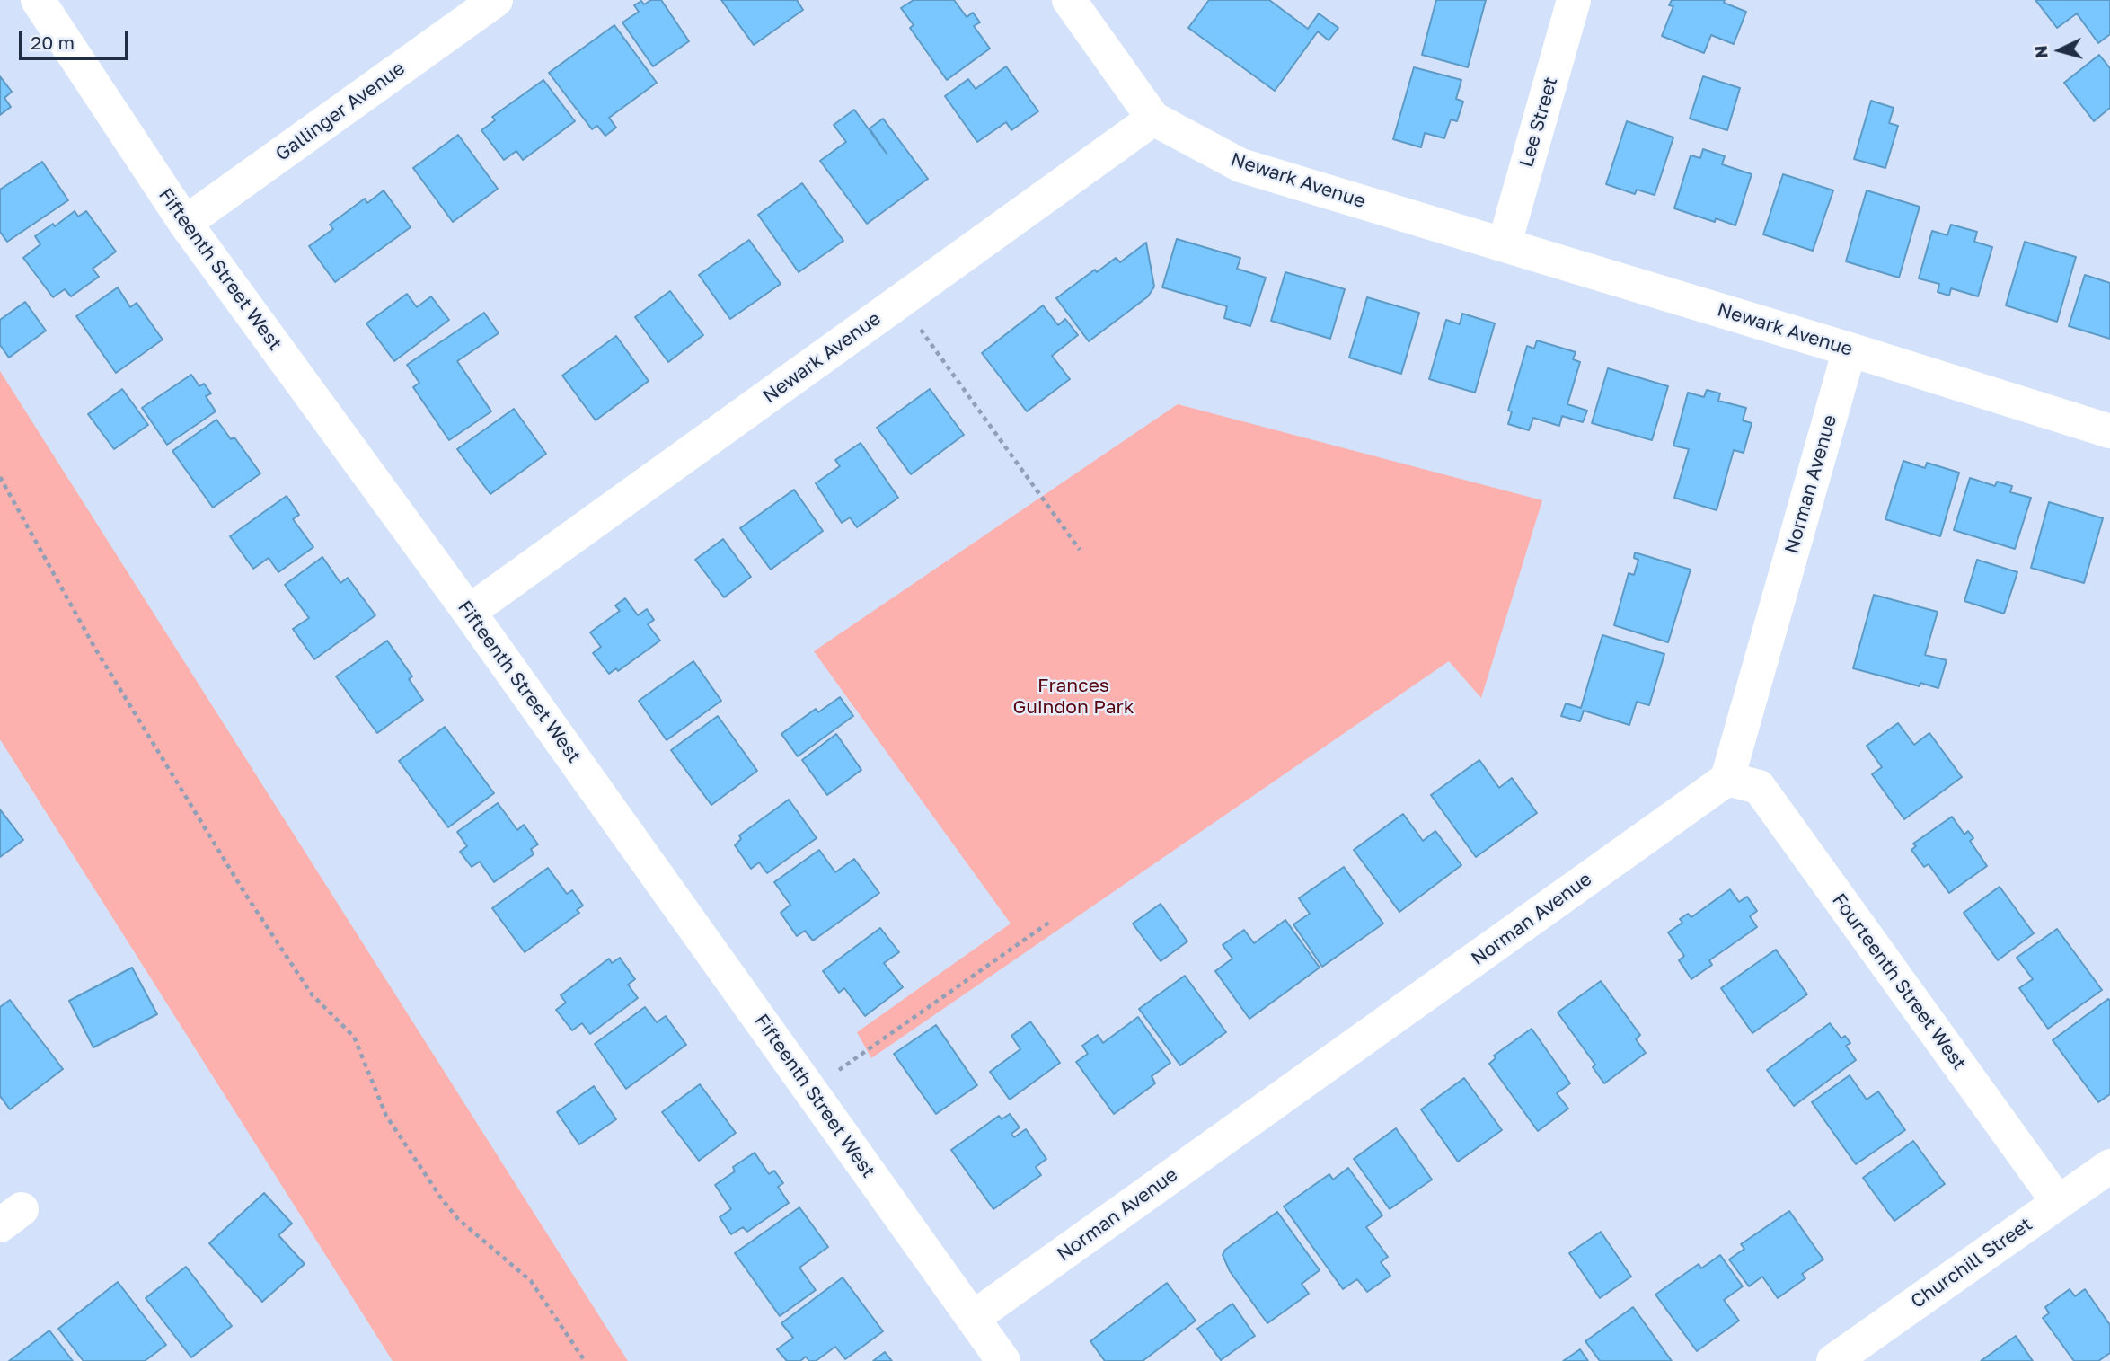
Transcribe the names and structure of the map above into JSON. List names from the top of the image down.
{
  "streets": {
    "street": [
      "Gallinger Avenue",
      "Lee Street",
      "Newark Avenue",
      "Fifteenth Street West",
      "Norman Avenue",
      "Fourteenth Street West",
      "Churchill Street"
    ]
  },
  "crossings": [
    ["Gallinger Avenue", "Fifteenth Street West"],
    ["Lee Street", "Newark Avenue"],
    ["Newark Avenue", "Fifteenth Street West"],
    ["Newark Avenue", "Norman Avenue"],
    ["Fifteenth Street West", "Norman Avenue"],
    ["Norman Avenue", "Fourteenth Street West"],
    ["Fourteenth Street West", "Churchill Street"]
  ],
  "parks": ["Frances Guindon Park"],
  "scale_bar": "20 m",
  "north": "left"
}
